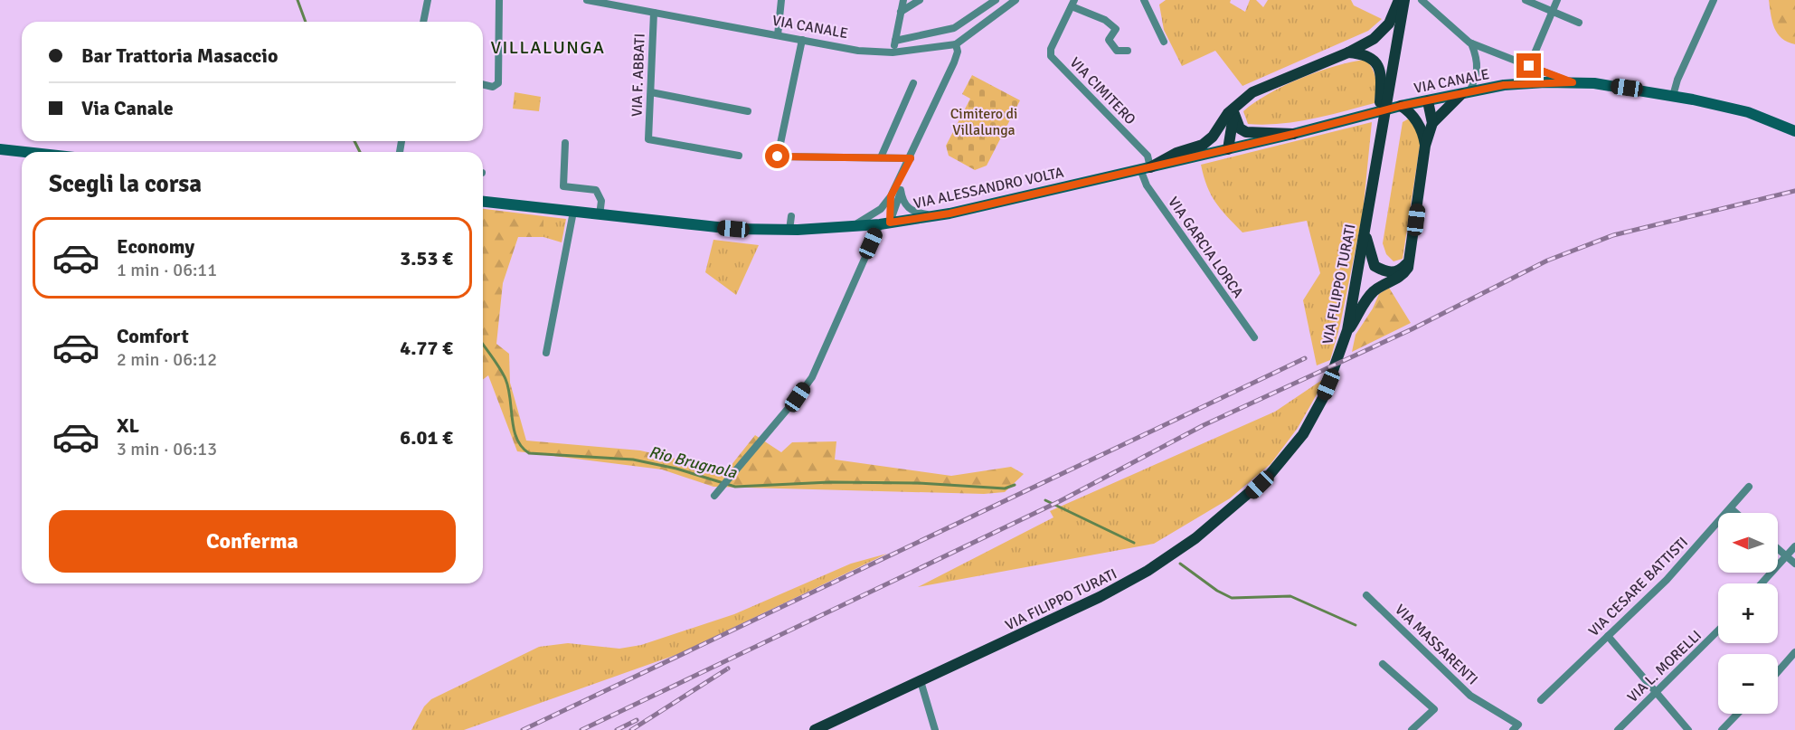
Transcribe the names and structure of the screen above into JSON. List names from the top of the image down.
{
  "streets": {
    "main road": ["VIA CANALE", "VIA ALESSANDRO VOLTA", "VIA FILIPPO TURATI"],
    "street": [
      "VIA F. ABBATI",
      "VIA CIMITERO",
      "VIA GARCIA LORCA",
      "VIA CESARE BATTISTI",
      "VIA MASSARENTI",
      "VIA L. MORELLI"
    ]
  },
  "crossings": [
    ["VIA CANALE", "VIA F. ABBATI"],
    ["VIA CANALE", "VIA ALESSANDRO VOLTA"],
    ["VIA CIMITERO", "VIA ALESSANDRO VOLTA"],
    ["VIA CIMITERO", "VIA GARCIA LORCA"],
    ["VIA ALESSANDRO VOLTA", "VIA GARCIA LORCA"]
  ],
  "districts": ["VILLALUNGA"],
  "water": ["Rio Brugnola"],
  "parks": ["Cimitero di Villalunga"],
  "north": "left",
  "page": {
    "banner": ["Bar Trattoria Masaccio", "Via Canale"],
    "heading": "Scegli la corsa",
    "list": [
      {
        "name": "Economy",
        "note": "1 min · 06:11",
        "value": "3.53 €"
      },
      {
        "name": "Comfort",
        "note": "2 min · 06:12",
        "value": "4.77 €"
      },
      {
        "name": "XL",
        "note": "3 min · 06:13",
        "value": "6.01 €"
      }
    ],
    "buttons": "Conferma",
    "map_buttons": ["+", "−"]
  }
}
